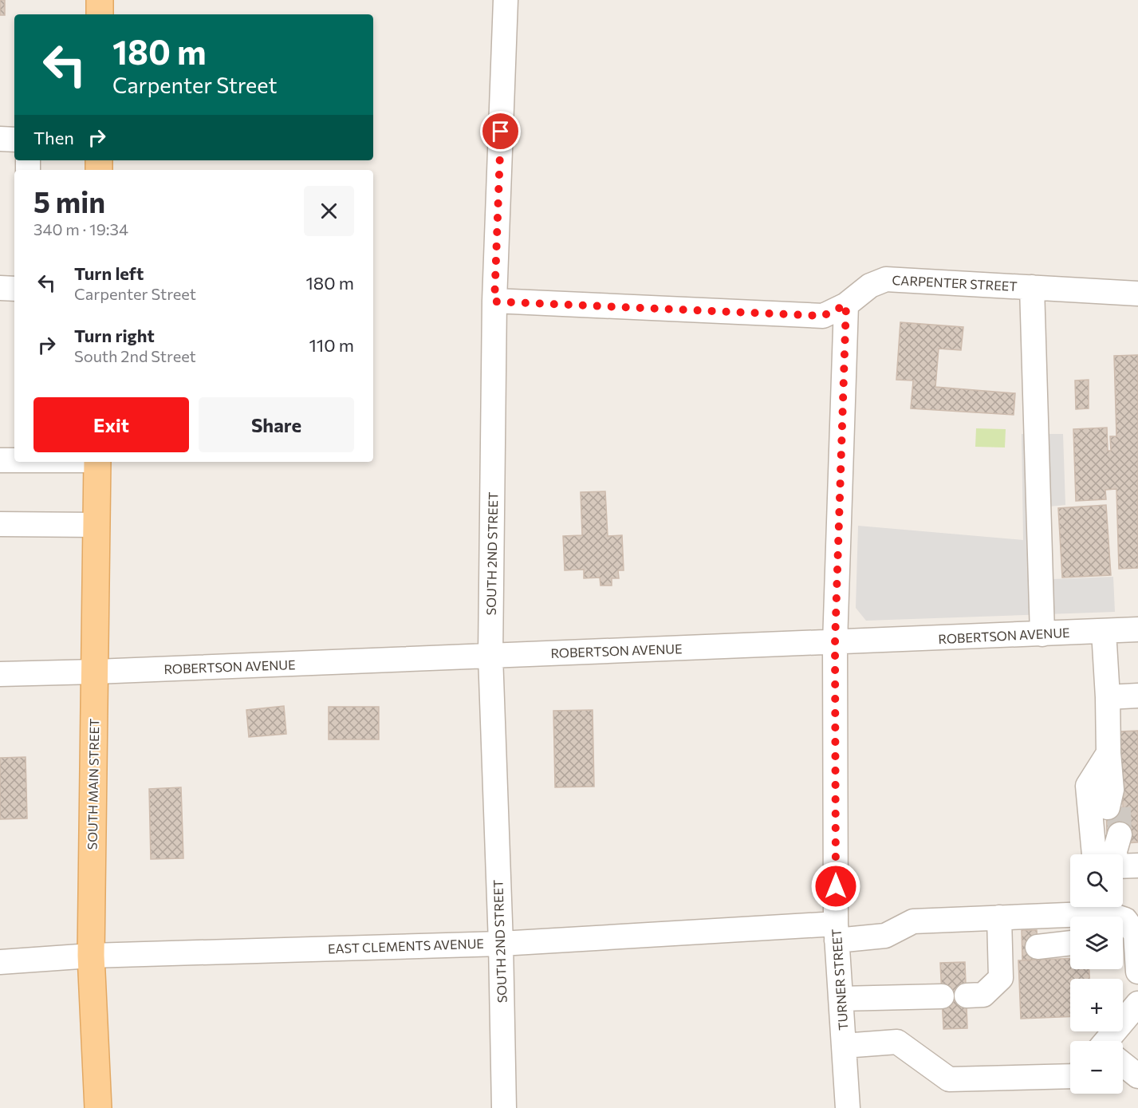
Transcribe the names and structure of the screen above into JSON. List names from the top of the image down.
{
  "streets": {
    "main road": ["SOUTH MAIN STREET"],
    "street": [
      "CARPENTER STREET",
      "SOUTH 2ND STREET",
      "ROBERTSON AVENUE",
      "EAST CLEMENTS AVENUE",
      "TURNER STREET"
    ]
  },
  "crossings": [
    ["CARPENTER STREET", "SOUTH 2ND STREET"],
    ["CARPENTER STREET", "TURNER STREET"],
    ["SOUTH 2ND STREET", "ROBERTSON AVENUE"],
    ["SOUTH 2ND STREET", "EAST CLEMENTS AVENUE"],
    ["ROBERTSON AVENUE", "SOUTH MAIN STREET"],
    ["ROBERTSON AVENUE", "TURNER STREET"],
    ["SOUTH MAIN STREET", "EAST CLEMENTS AVENUE"],
    ["EAST CLEMENTS AVENUE", "TURNER STREET"]
  ],
  "page": {
    "turn": ["180 m", "Carpenter Street"],
    "then": "Then",
    "heading": ["5 min", "340 m · 19:34"],
    "list": [
      {
        "name": "Turn left",
        "note": "Carpenter Street",
        "value": "180 m"
      },
      {
        "name": "Turn right",
        "note": "South 2nd Street",
        "value": "110 m"
      }
    ],
    "buttons": ["Exit", "Share"],
    "map_buttons": ["+", "−"]
  }
}
